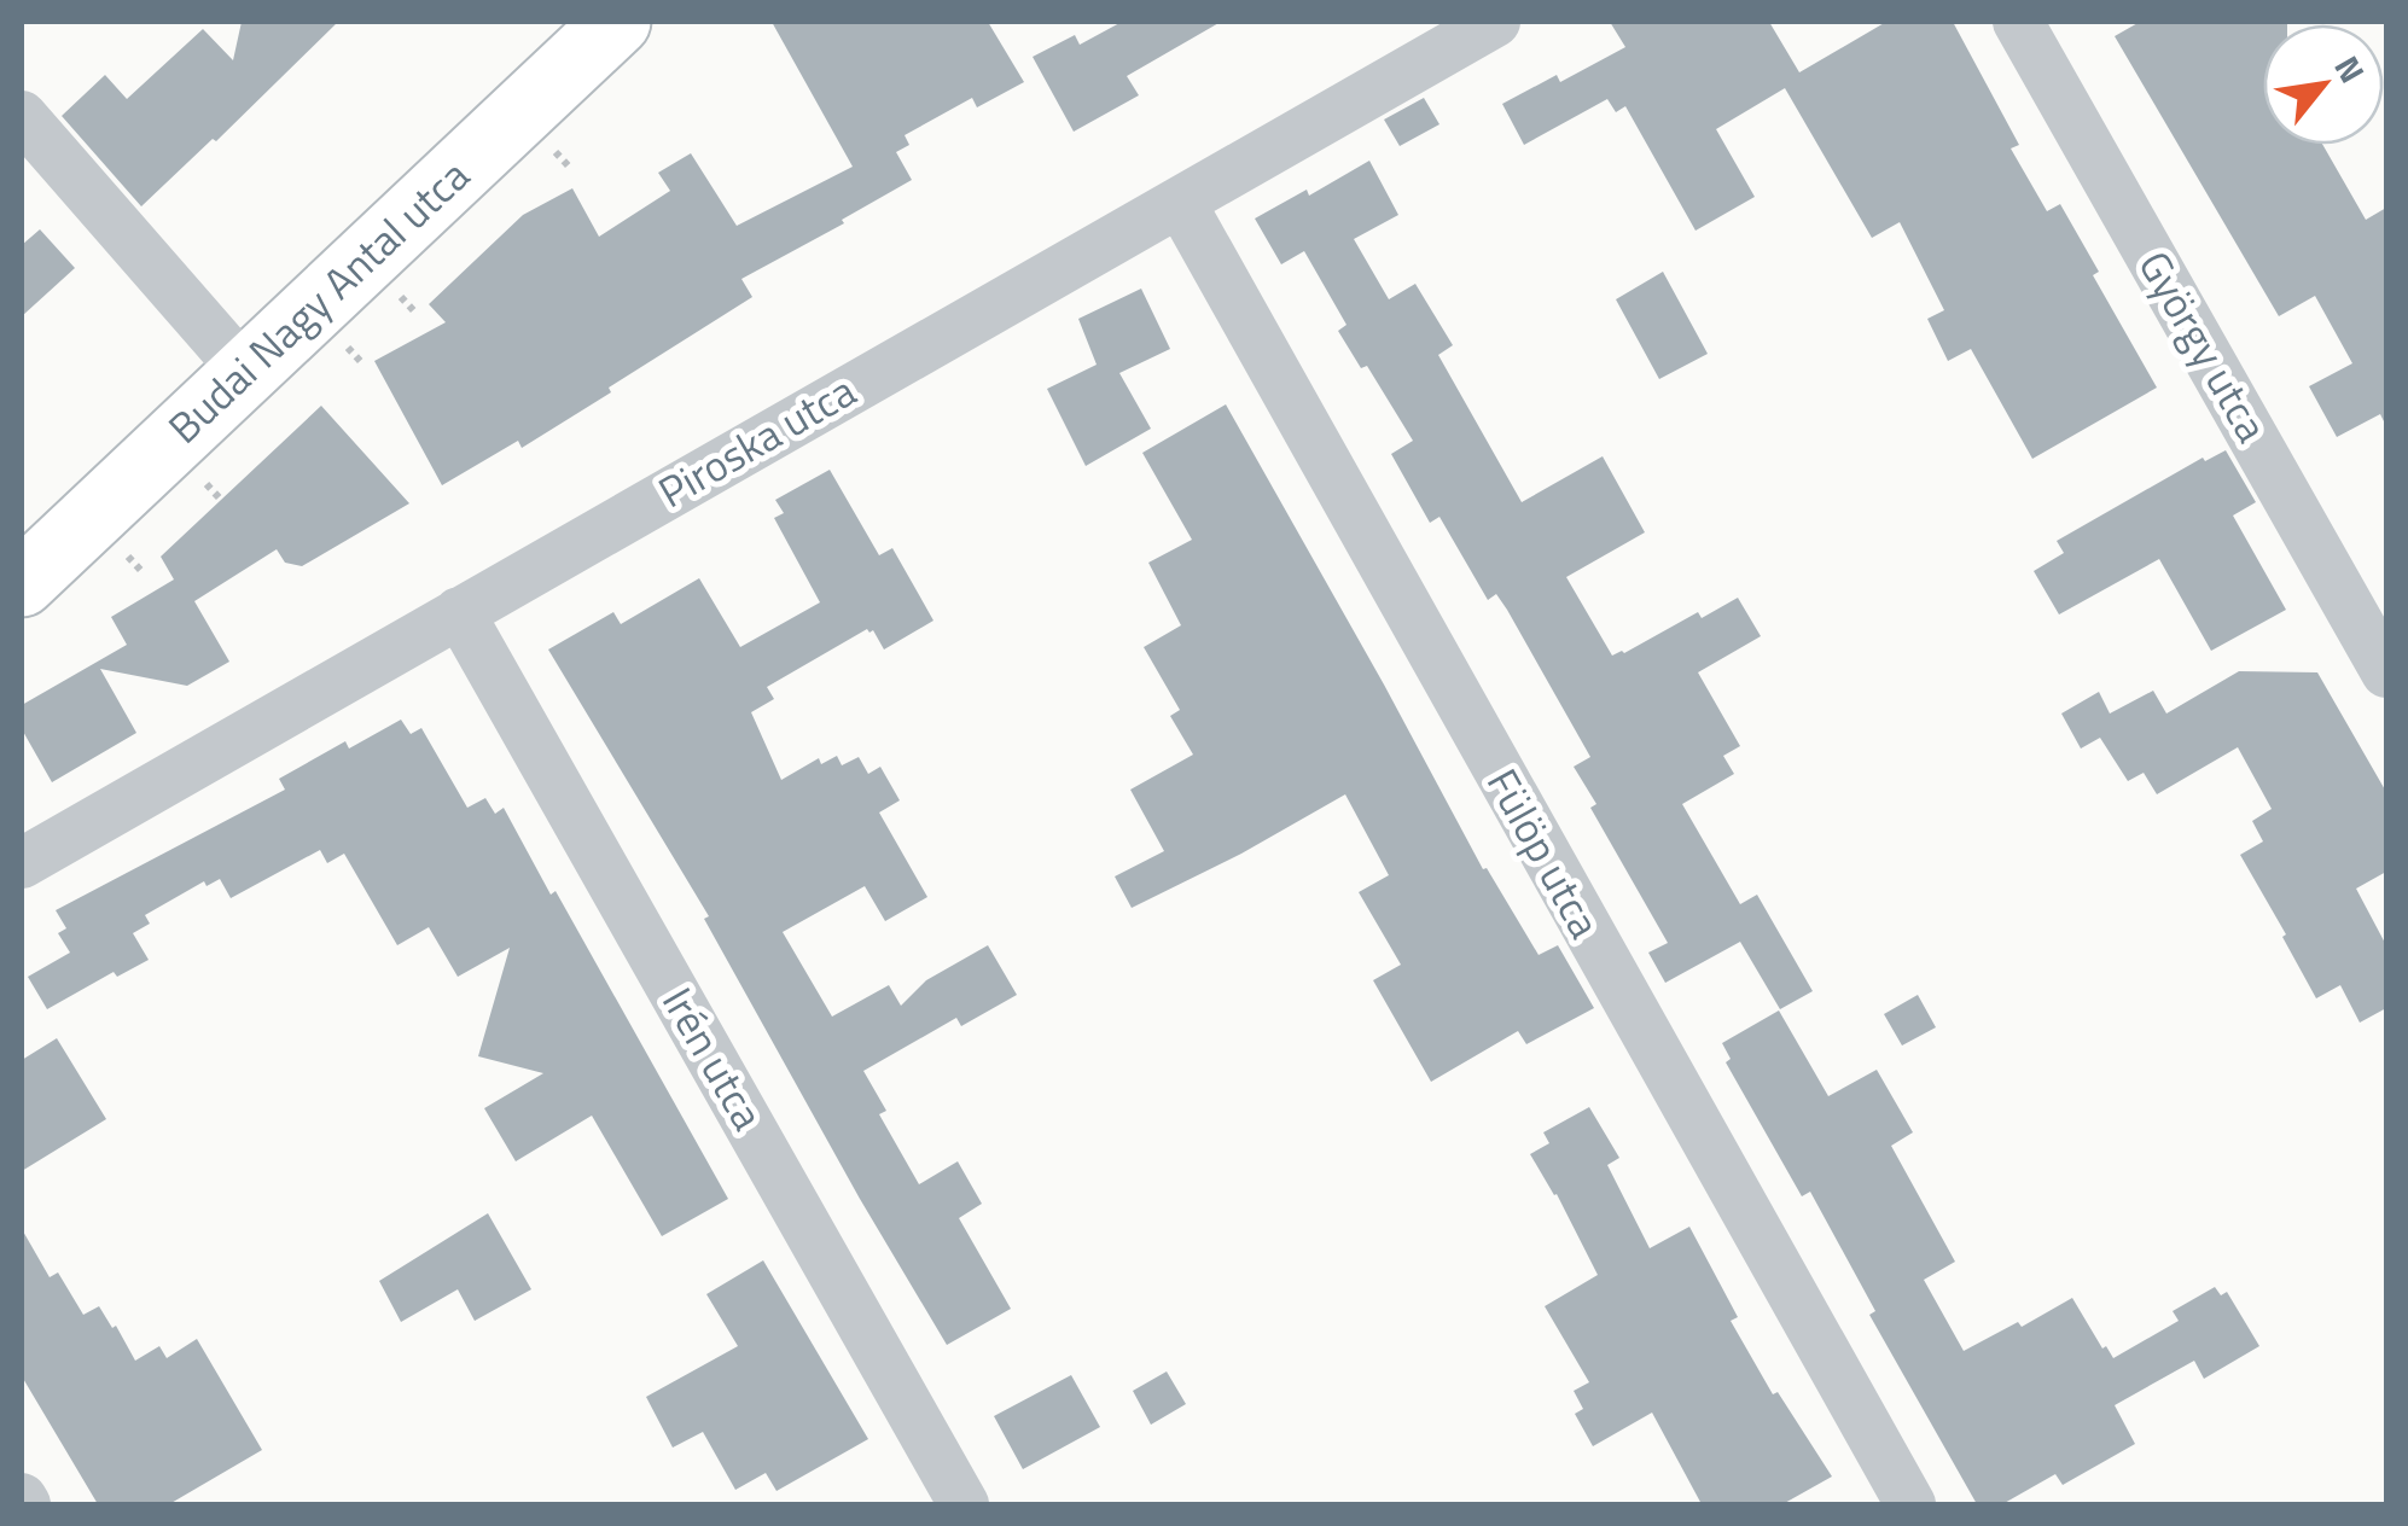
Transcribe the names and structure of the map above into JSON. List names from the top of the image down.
{
  "streets": {
    "street": [
      "Budai Nagy Antal utca",
      "György utca",
      "Piroska utca",
      "Fülöp utca",
      "Irén utca"
    ]
  },
  "crossings": [
    ["Piroska utca", "Fülöp utca"],
    ["Piroska utca", "Irén utca"]
  ],
  "north": "top right"
}
